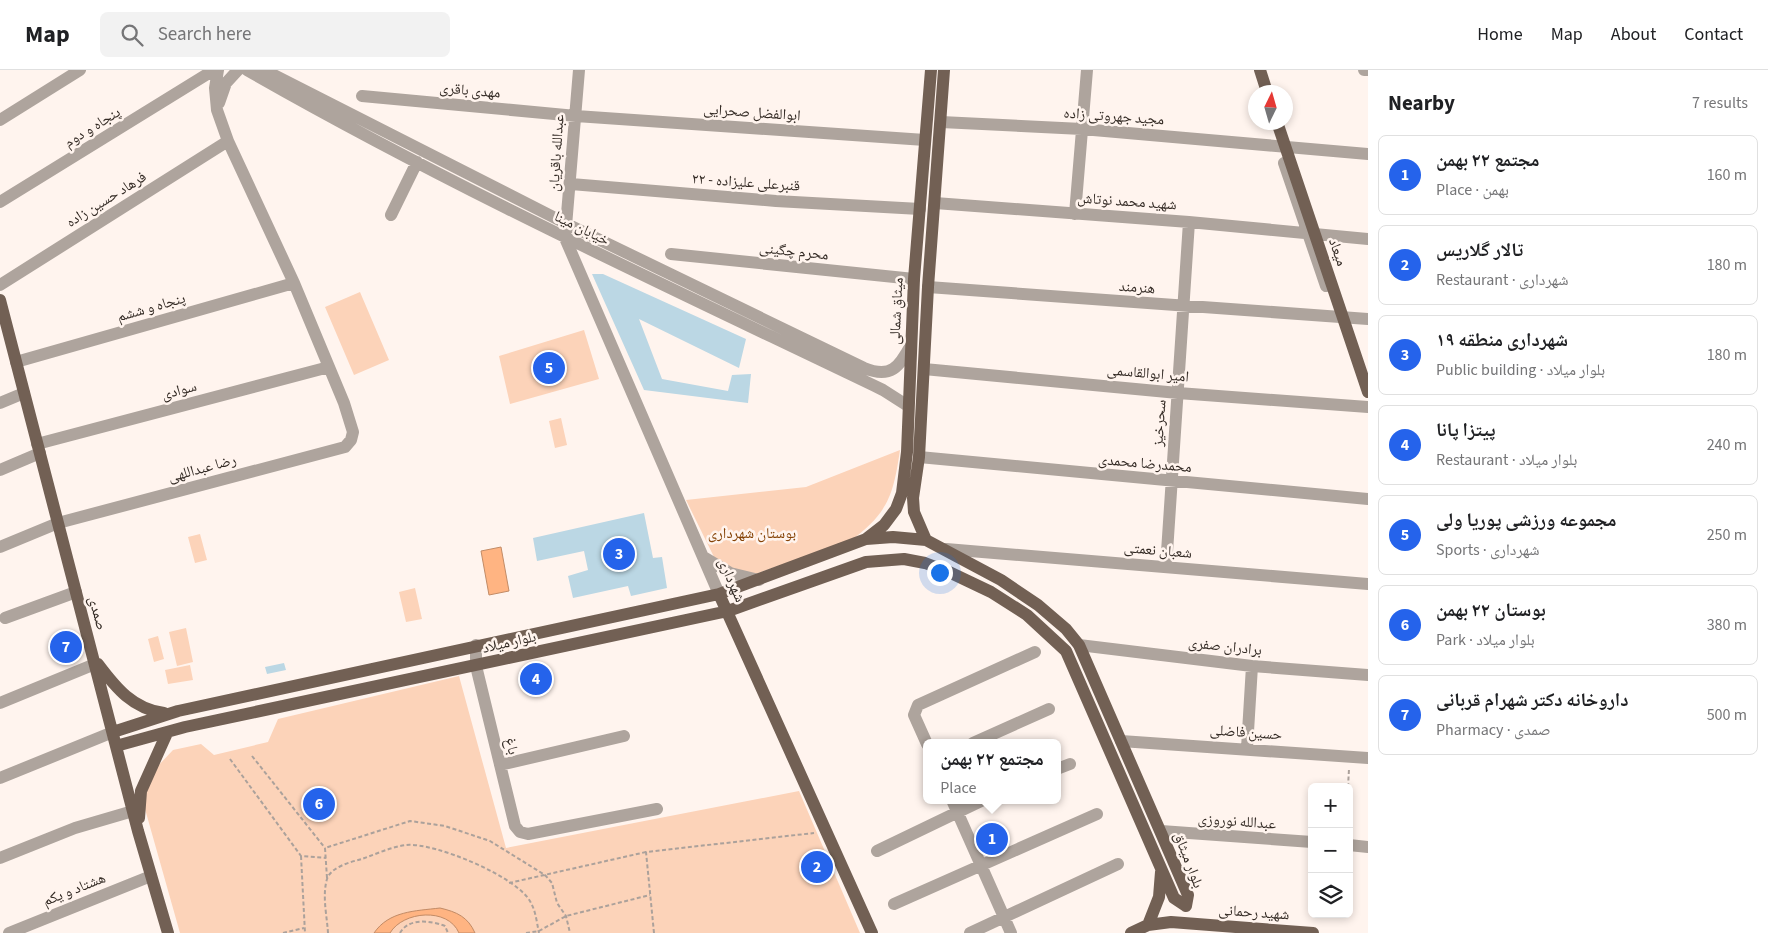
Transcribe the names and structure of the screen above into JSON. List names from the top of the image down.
{
  "streets": {
    "main road": [
      "میعاد",
      "میثاق شمالی",
      "شهرداری",
      "صمدی",
      "بلوار میلاد",
      "بلوار میثاق",
      "شهید رحمانی"
    ],
    "street": [
      "مهدی باقری",
      "ابوالفضل صحرایی",
      "مجید جهروتی زاده",
      "پنجاه و دوم",
      "عبدالله باقریان",
      "قنبرعلی علیزاده - ۲۲",
      "فرهاد حسین زاده",
      "شهید محمد نوتاش",
      "خیابان مینا",
      "محرم چگینی",
      "هنرمند",
      "پنجاه و ششم",
      "امیر ابوالقاسمی",
      "سوادی",
      "سحرخیز",
      "محمدرضا محمدی",
      "رضا عبداللهی",
      "شعبان نعمتی",
      "برادران صفری",
      "حسین فاضلی",
      "باغ",
      "عبدالله نوروزی",
      "هشتاد و یکم"
    ]
  },
  "crossings": [
    ["مهدی باقری", "ابوالفضل صحرایی"],
    ["مهدی باقری", "عبدالله باقریان"],
    ["ابوالفضل صحرایی", "عبدالله باقریان"],
    ["ابوالفضل صحرایی", "میثاق شمالی"],
    ["مجید جهروتی زاده", "میعاد"],
    ["مجید جهروتی زاده", "میثاق شمالی"],
    ["عبدالله باقریان", "قنبرعلی علیزاده - ۲۲"],
    ["عبدالله باقریان", "خیابان مینا"],
    ["عبدالله باقریان", "شهرداری"],
    ["قنبرعلی علیزاده - ۲۲", "میثاق شمالی"],
    ["شهید محمد نوتاش", "میعاد"],
    ["شهید محمد نوتاش", "میثاق شمالی"],
    ["شهید محمد نوتاش", "سحرخیز"],
    ["خیابان مینا", "میثاق شمالی"],
    ["خیابان مینا", "شهرداری"],
    ["محرم چگینی", "میثاق شمالی"],
    ["میعاد", "هنرمند"],
    ["هنرمند", "میثاق شمالی"],
    ["هنرمند", "سحرخیز"],
    ["پنجاه و ششم", "صمدی"],
    ["میثاق شمالی", "امیر ابوالقاسمی"],
    ["میثاق شمالی", "محمدرضا محمدی"],
    ["میثاق شمالی", "بلوار میلاد"],
    ["میثاق شمالی", "بلوار میثاق"],
    ["امیر ابوالقاسمی", "سحرخیز"],
    ["سوادی", "رضا عبداللهی"],
    ["سوادی", "صمدی"],
    ["سحرخیز", "محمدرضا محمدی"],
    ["سحرخیز", "شعبان نعمتی"],
    ["رضا عبداللهی", "صمدی"],
    ["شعبان نعمتی", "بلوار میثاق"],
    ["شهرداری", "بلوار میلاد"],
    ["صمدی", "بلوار میلاد"],
    ["صمدی", "هشتاد و یکم"],
    ["بلوار میلاد", "باغ"],
    ["بلوار میلاد", "بلوار میثاق"],
    ["برادران صفری", "بلوار میثاق"],
    ["حسین فاضلی", "بلوار میثاق"],
    ["عبدالله نوروزی", "بلوار میثاق"]
  ],
  "parks": ["بوستان شهرداری"],
  "north": "top",
  "page": {
    "header": "Map",
    "search": "Search here",
    "nav": [
      "Home",
      "Map",
      "About",
      "Contact"
    ],
    "heading": ["Nearby", "7 results"],
    "list": [
      {
        "mark": "1",
        "name": "مجتمع ۲۲ بهمن",
        "note": "Place · بهمن",
        "value": "160 m"
      },
      {
        "mark": "2",
        "name": "تالار گلاریس",
        "note": "Restaurant · شهرداری",
        "value": "180 m"
      },
      {
        "mark": "3",
        "name": "شهرداری منطقه ۱۹",
        "note": "Public building · بلوار میلاد",
        "value": "180 m"
      },
      {
        "mark": "4",
        "name": "پیتزا پانا",
        "note": "Restaurant · بلوار میلاد",
        "value": "240 m"
      },
      {
        "mark": "5",
        "name": "مجموعه ورزشی پوریا ولی",
        "note": "Sports · شهرداری",
        "value": "250 m"
      },
      {
        "mark": "6",
        "name": "بوستان ۲۲ بهمن",
        "note": "Park · بلوار میلاد",
        "value": "380 m"
      },
      {
        "mark": "7",
        "name": "داروخانه دکتر شهرام قربانی",
        "note": "Pharmacy · صمدی",
        "value": "500 m"
      }
    ],
    "pins": [
      "5",
      "3",
      "7",
      "4",
      "6",
      "1",
      "2"
    ],
    "popup": ["مجتمع ۲۲ بهمن", "Place"],
    "map_buttons": ["+", "−"]
  }
}
